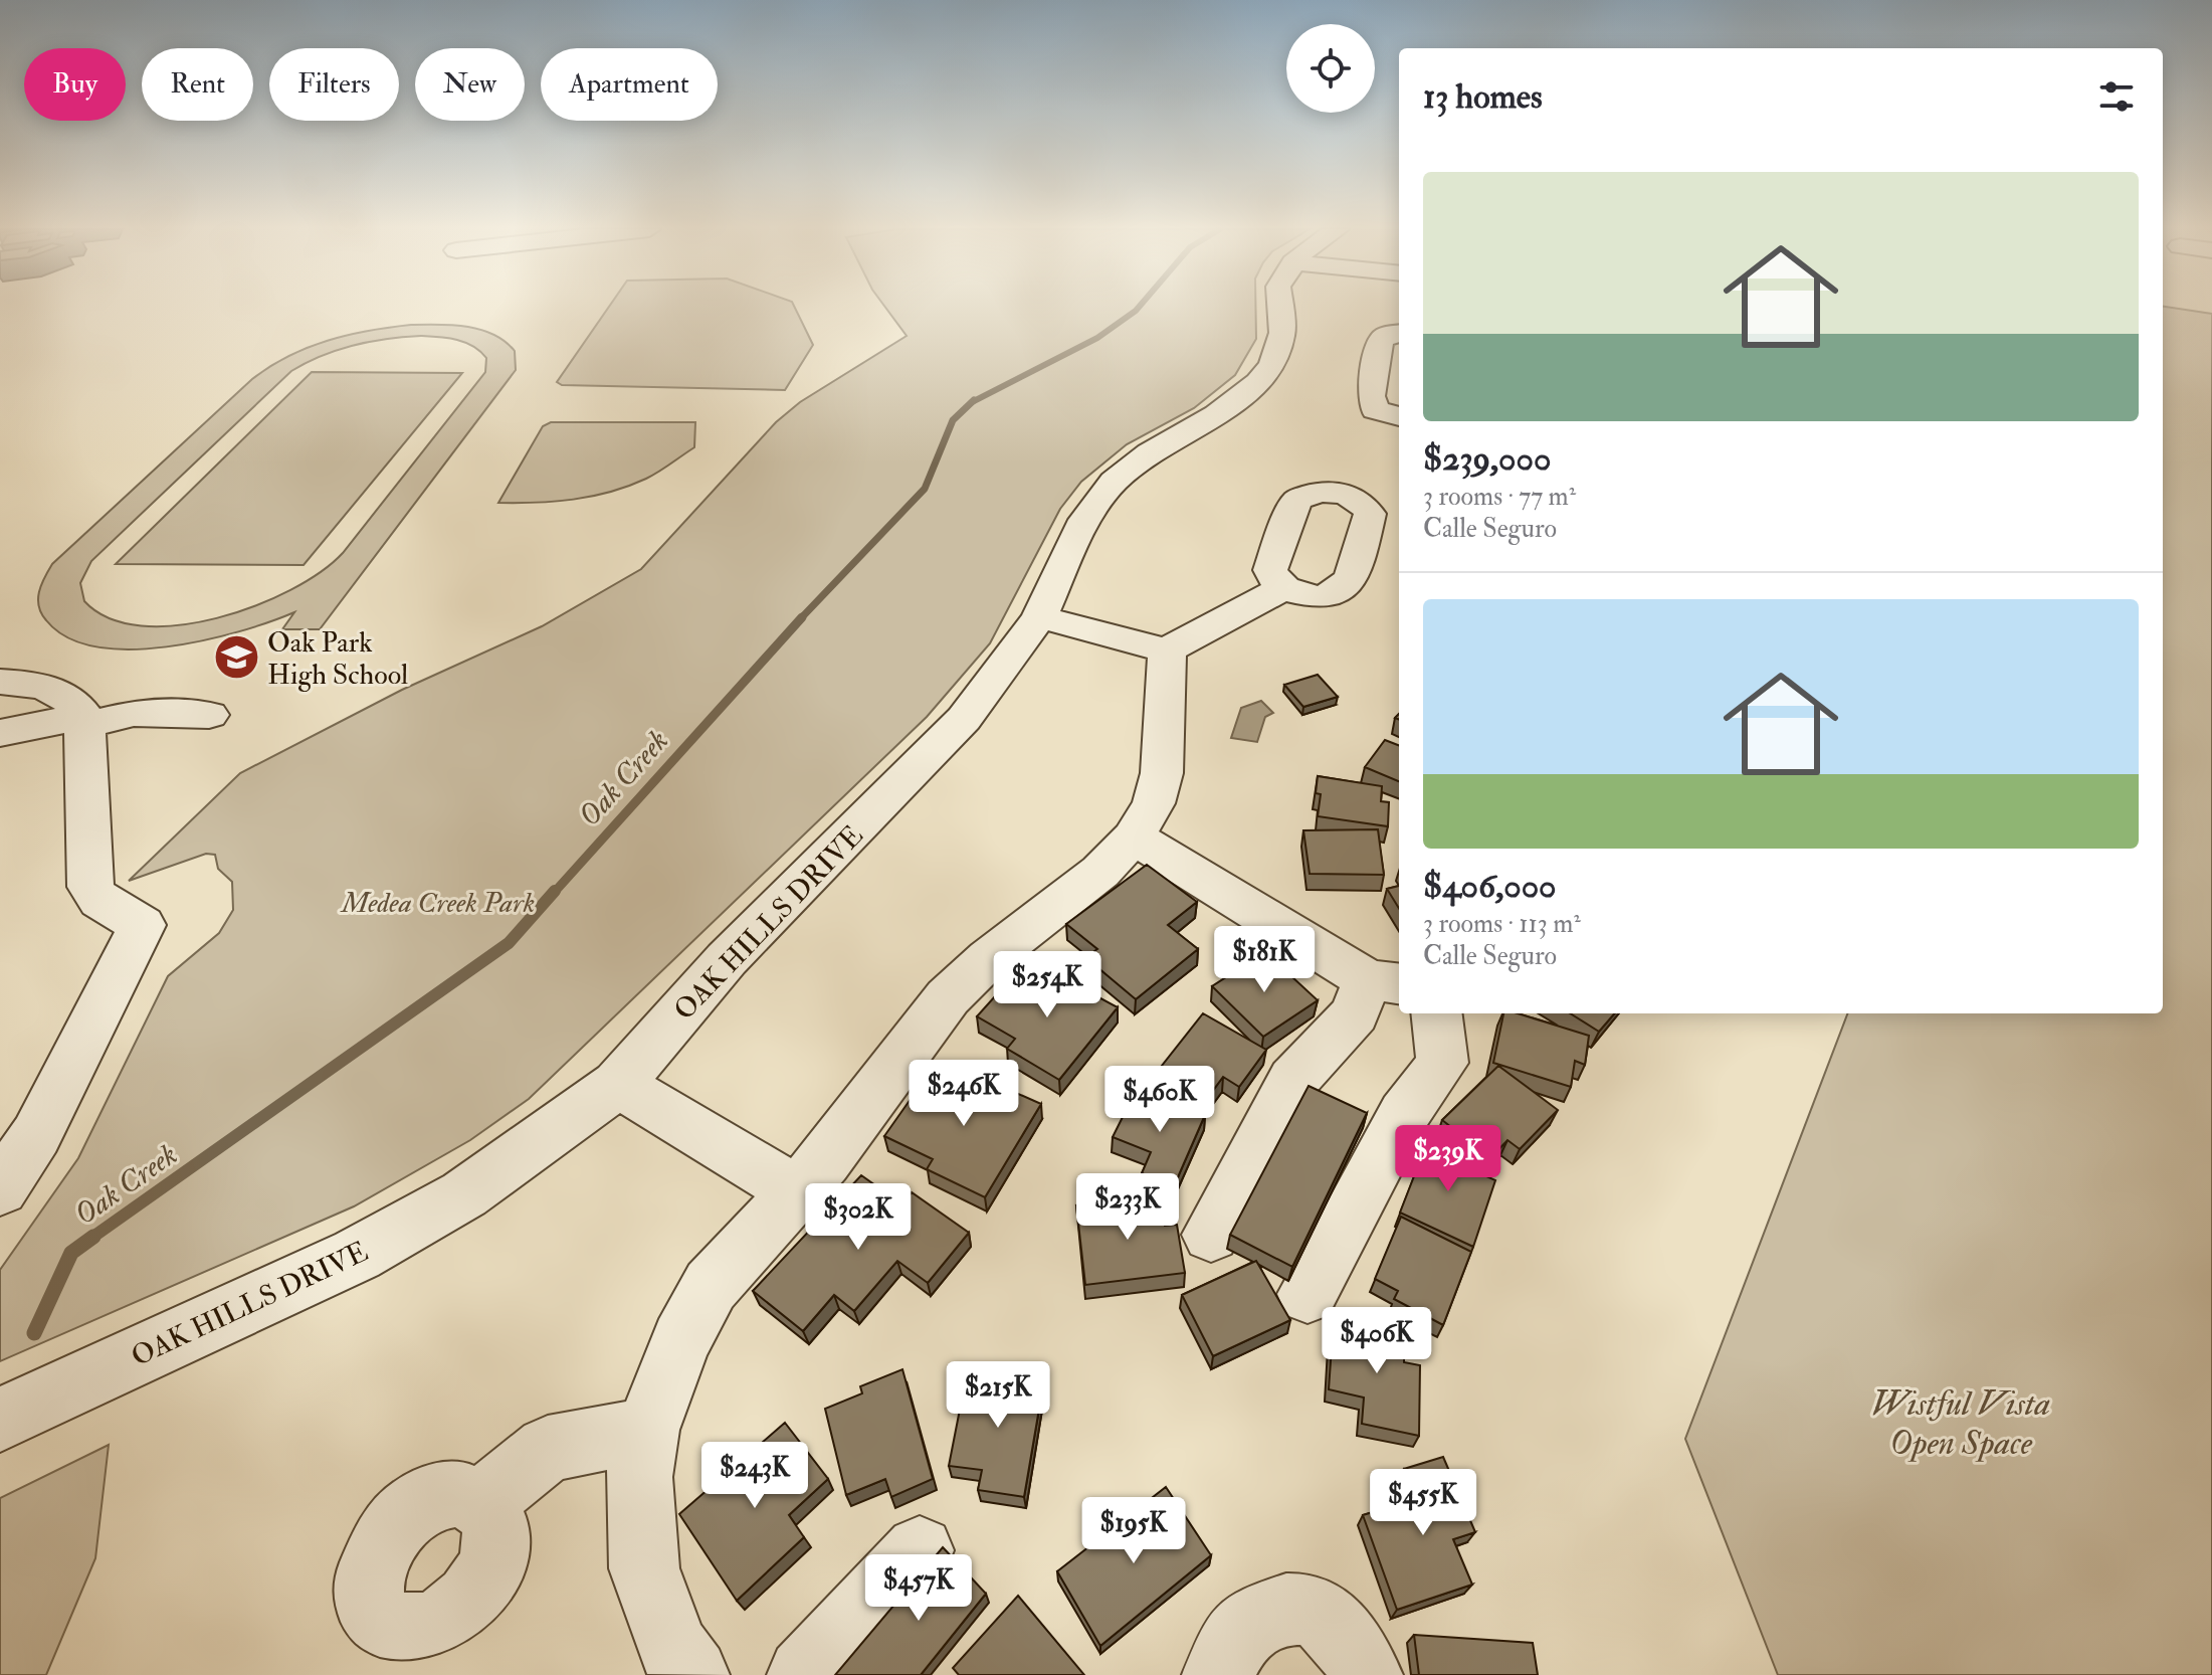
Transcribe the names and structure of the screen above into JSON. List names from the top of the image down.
{
  "streets": {
    "street": ["OAK HILLS DRIVE"]
  },
  "water": ["Oak Creek"],
  "parks": ["Medea Creek Park", "Wistful Vista Open Space"],
  "places": {
    "school or university": ["Oak Park High School"]
  },
  "page": {
    "chip": [
      "Buy",
      "Rent",
      "Filters",
      "New",
      "Apartment"
    ],
    "heading": "13 homes",
    "list": [
      {
        "name": "$239,000",
        "note": "3 rooms · 77 m² · Calle Seguro"
      },
      {
        "name": "$406,000",
        "note": "3 rooms · 113 m² · Calle Seguro"
      }
    ],
    "price": [
      "$181K",
      "$254K",
      "$246K",
      "$460K",
      "$239K",
      "$233K",
      "$302K",
      "$406K",
      "$215K",
      "$243K",
      "$455K",
      "$195K",
      "$457K"
    ]
  }
}
